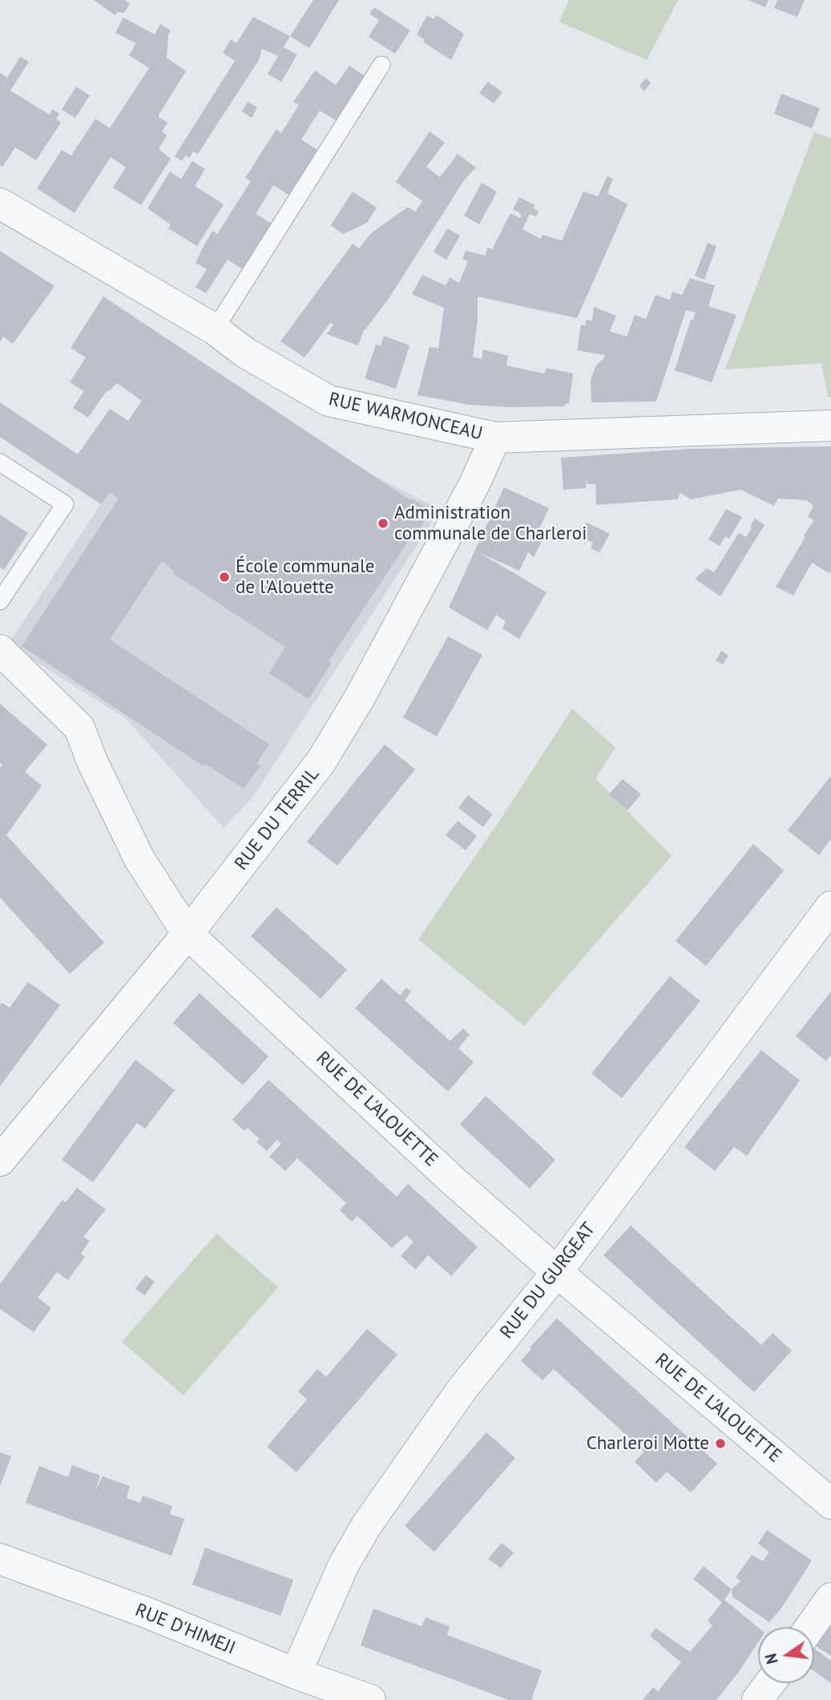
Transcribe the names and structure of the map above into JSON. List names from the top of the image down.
{
  "streets": {
    "street": [
      "RUE WARMONCEAU",
      "RUE DU TERRIL",
      "RUE DE L'ALOUETTE",
      "RUE DU GURGEAT",
      "RUE D'HIMEJI"
    ]
  },
  "crossings": [
    ["RUE WARMONCEAU", "RUE DU TERRIL"],
    ["RUE DU TERRIL", "RUE DE L'ALOUETTE"],
    ["RUE DE L'ALOUETTE", "RUE DU GURGEAT"],
    ["RUE DU GURGEAT", "RUE D'HIMEJI"]
  ],
  "places": ["Administration communale de Charleroi", "École communale de l'Alouette", "Charleroi Motte"],
  "north": "left"
}
